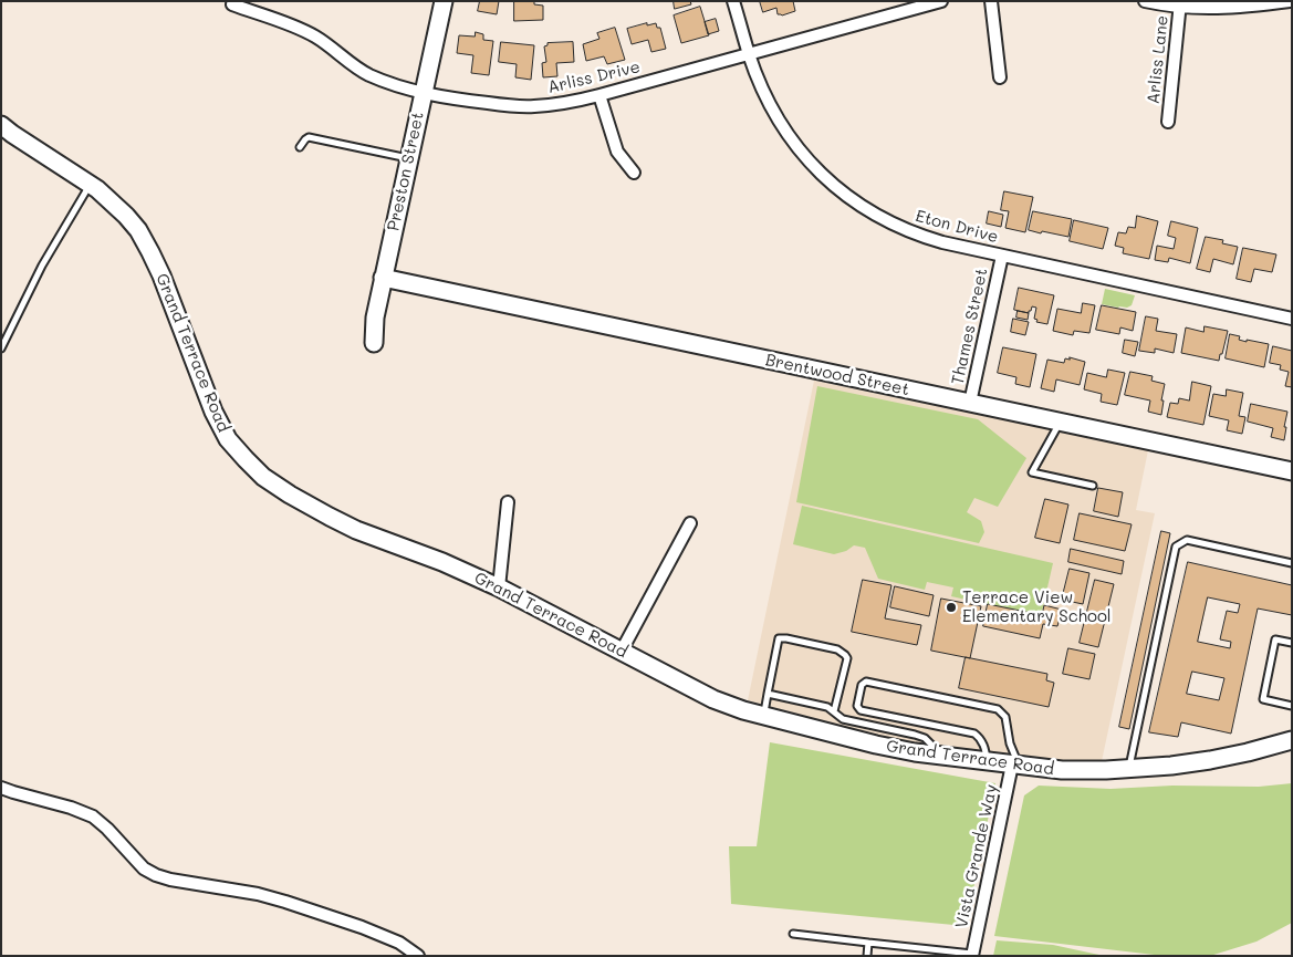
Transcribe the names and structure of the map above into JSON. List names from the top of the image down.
{
  "streets": {
    "street": [
      "Arliss Lane",
      "Arliss Drive",
      "Preston Street",
      "Eton Drive",
      "Thames Street",
      "Grand Terrace Road",
      "Brentwood Street",
      "Vista Grande Way"
    ]
  },
  "crossings": [
    ["Arliss Drive", "Preston Street"],
    ["Arliss Drive", "Eton Drive"],
    ["Preston Street", "Brentwood Street"],
    ["Eton Drive", "Thames Street"],
    ["Thames Street", "Brentwood Street"],
    ["Grand Terrace Road", "Vista Grande Way"]
  ],
  "places": ["Terrace View Elementary School"]
}
